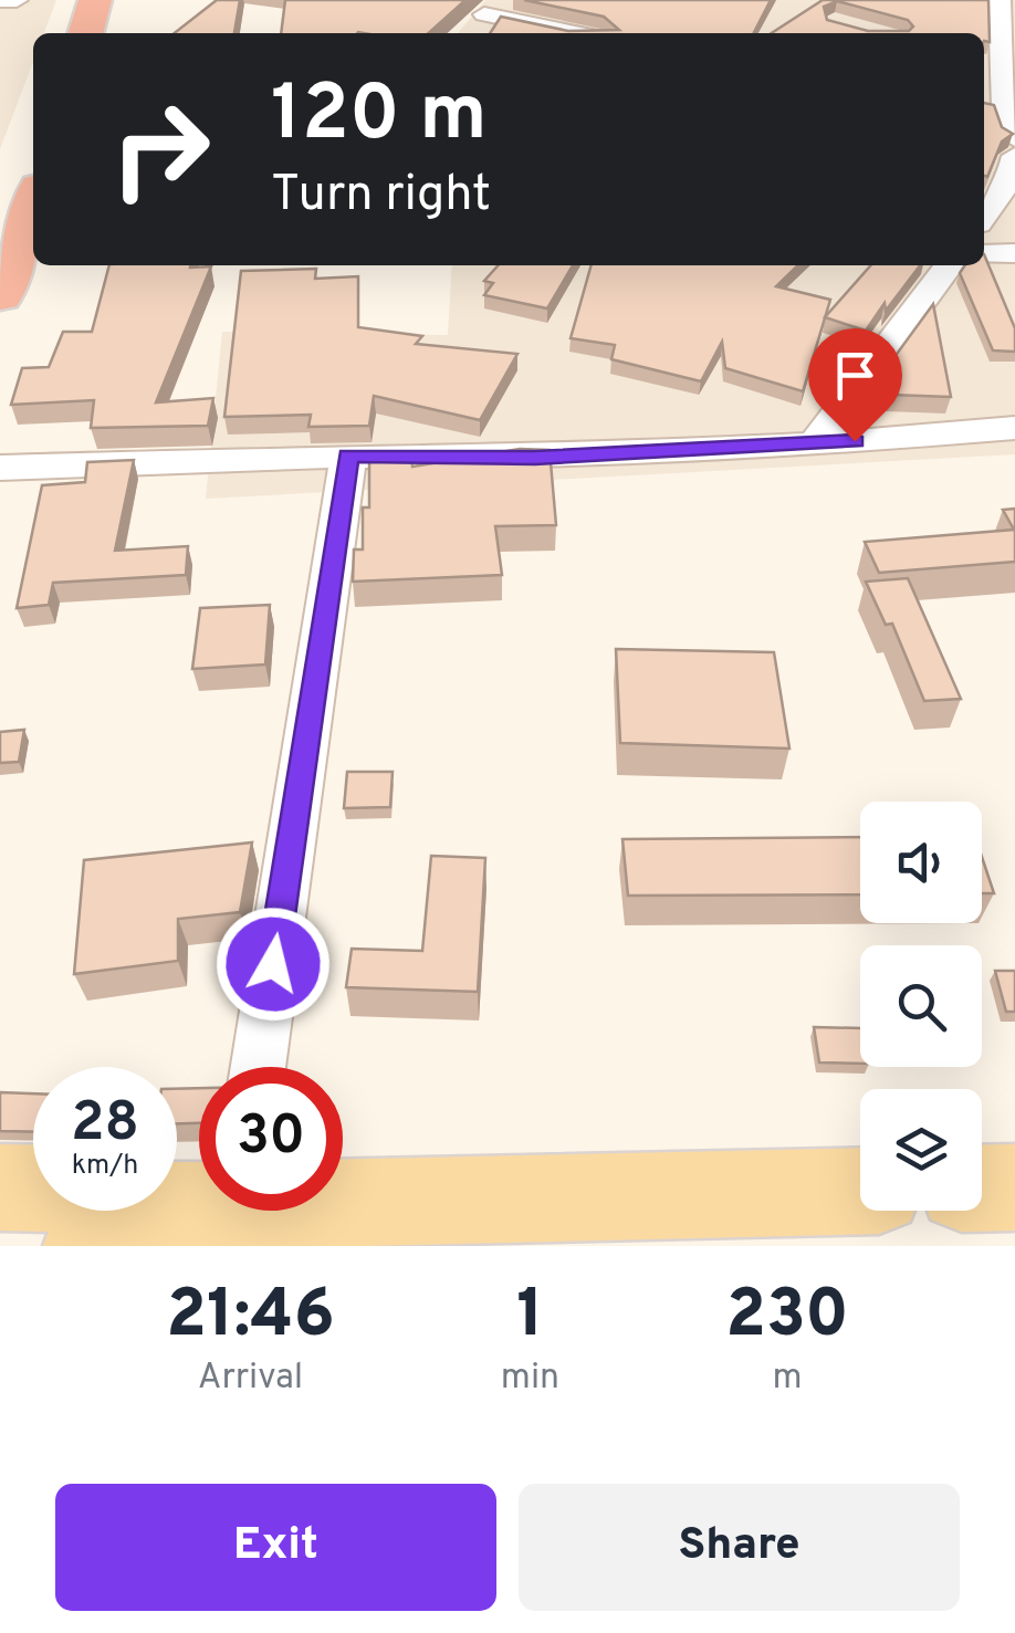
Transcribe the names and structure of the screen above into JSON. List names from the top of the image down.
{
  "page": {
    "turn": ["120 m", "Turn right"],
    "speed": "28 km/h",
    "limit": "30",
    "eta": [
      "21:46",
      "Arrival",
      "1",
      "min",
      "230",
      "m"
    ],
    "buttons": ["Exit", "Share"]
  }
}
